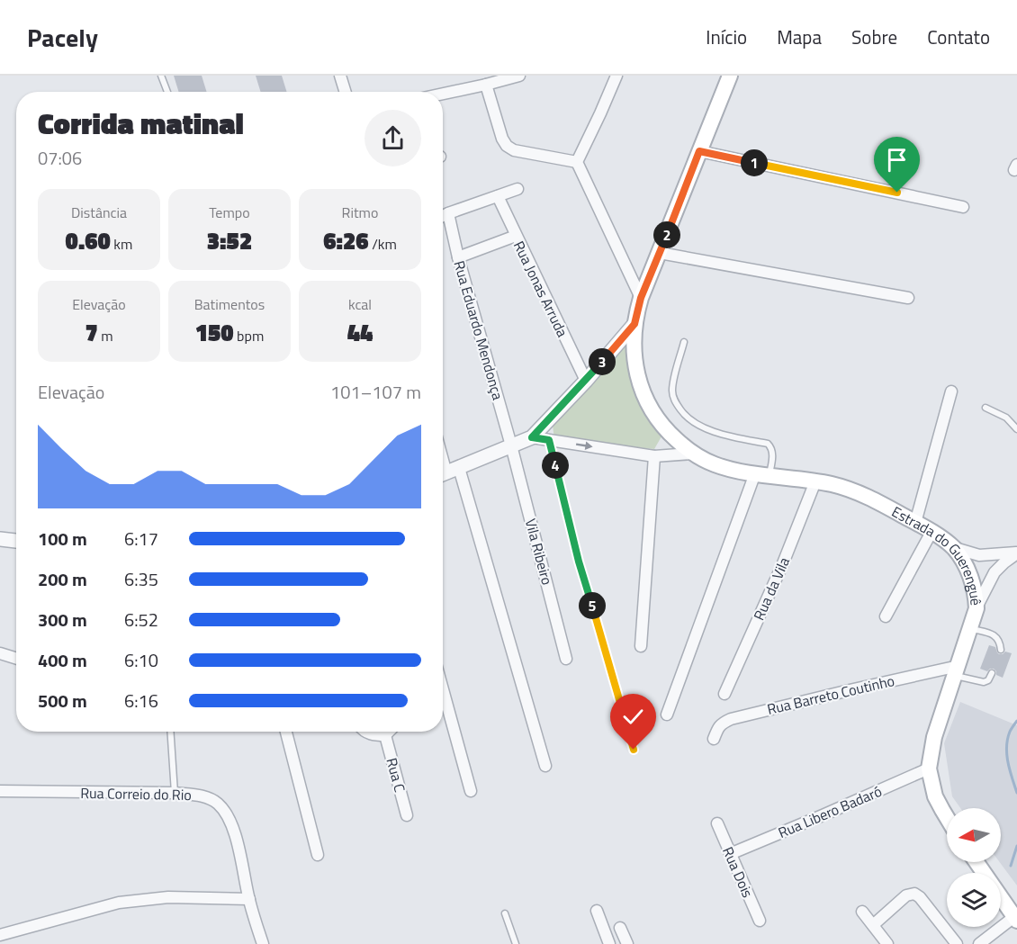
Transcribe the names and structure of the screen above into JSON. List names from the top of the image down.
{
  "streets": {
    "main road": ["Estrada do Guerenguê"],
    "street": [
      "Rua Jonas Arruda",
      "Rua Eduardo Mendonça",
      "Vila Ribeiro",
      "Rua da Vila",
      "Rua Barreto Coutinho",
      "Rua C",
      "Rua Correio do Rio",
      "Rua Libero Badaró",
      "Rua Dois"
    ]
  },
  "crossings": [
    ["Rua Eduardo Mendonça", "Vila Ribeiro"],
    ["Estrada do Guerenguê", "Rua da Vila"],
    ["Estrada do Guerenguê", "Rua Barreto Coutinho"],
    ["Estrada do Guerenguê", "Rua Libero Badaró"],
    ["Rua Libero Badaró", "Rua Dois"]
  ],
  "north": "left",
  "page": {
    "header": "Pacely",
    "nav": [
      "Início",
      "Mapa",
      "Sobre",
      "Contato"
    ],
    "heading": ["Corrida matinal", "07:06"],
    "pins": [
      "1",
      "2",
      "3",
      "4",
      "5"
    ],
    "stats": [
      ["Distância", "0.60 km"],
      ["Tempo", "3:52"],
      ["Ritmo", "6:26 /km"],
      ["Elevação", "7 m"],
      ["Batimentos", "150 bpm"],
      ["kcal", "44"]
    ],
    "chart": ["Elevação", "101–107 m"],
    "list": [
      {
        "name": "100 m",
        "note": "6:17"
      },
      {
        "name": "200 m",
        "note": "6:35"
      },
      {
        "name": "300 m",
        "note": "6:52"
      },
      {
        "name": "400 m",
        "note": "6:10"
      },
      {
        "name": "500 m",
        "note": "6:16"
      }
    ]
  }
}
